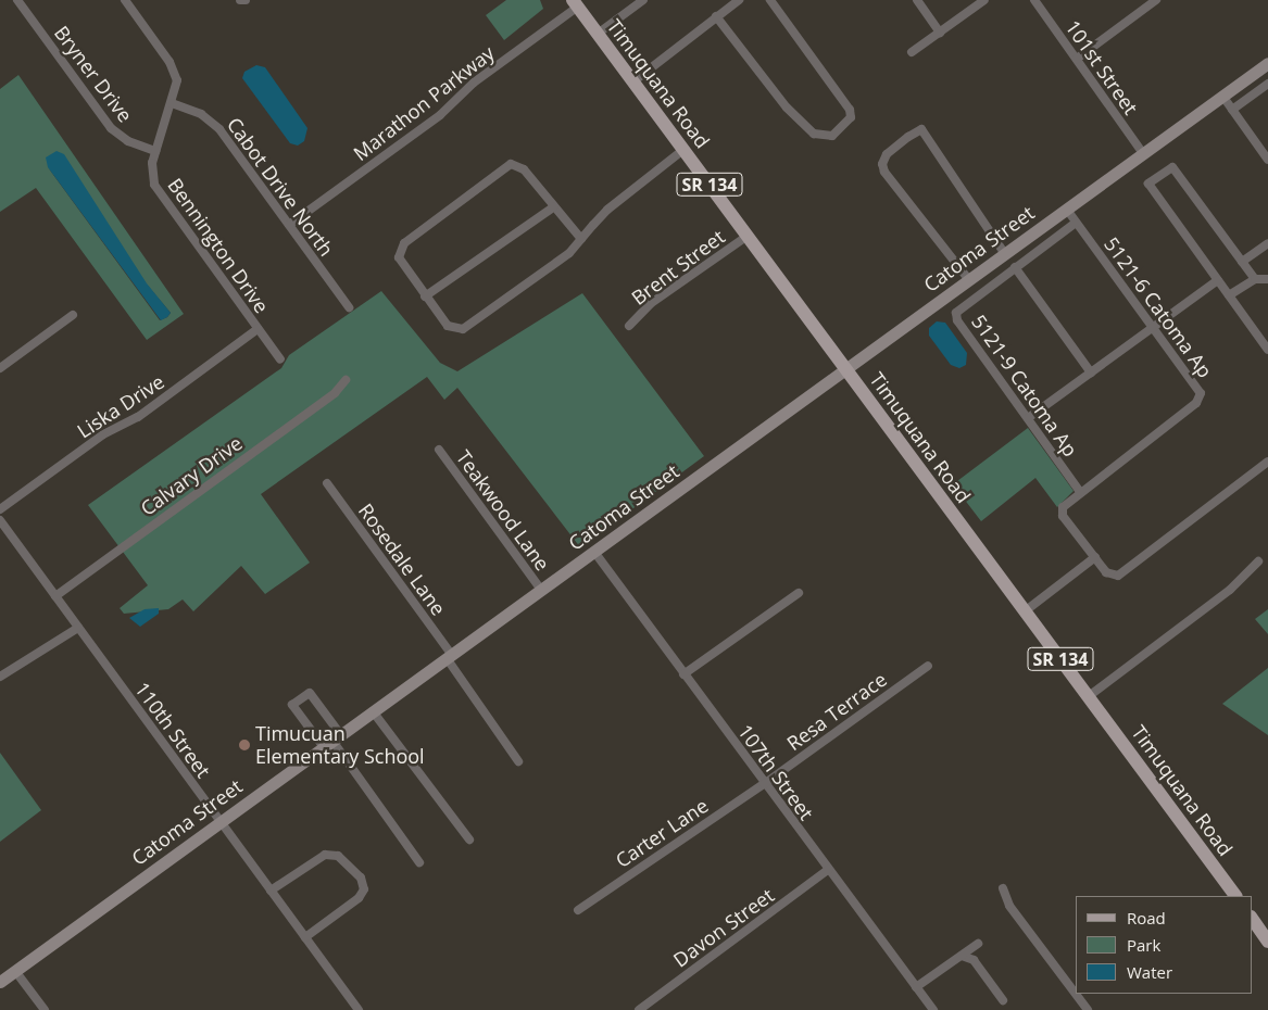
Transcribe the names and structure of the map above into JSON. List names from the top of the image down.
{
  "streets": {
    "main road": ["Timuquana Road", "SR 134"],
    "street": [
      "101st Street",
      "Bryner Drive",
      "Marathon Parkway",
      "Cabot Drive North",
      "Bennington Drive",
      "Catoma Street",
      "Brent Street",
      "5121-6 Catoma Ap",
      "5121-9 Catoma Ap",
      "Liska Drive",
      "Calvary Drive",
      "Teakwood Lane",
      "Rosedale Lane",
      "Resa Terrace",
      "110th Street",
      "107th Street",
      "Carter Lane",
      "Davon Street"
    ]
  },
  "crossings": [
    ["101st Street", "Catoma Street"],
    ["Bryner Drive", "Bennington Drive"],
    ["Timuquana Road", "Marathon Parkway"],
    ["Timuquana Road", "Catoma Street"],
    ["Timuquana Road", "Brent Street"],
    ["Marathon Parkway", "Cabot Drive North"],
    ["Cabot Drive North", "Bennington Drive"],
    ["Bennington Drive", "Liska Drive"],
    ["Catoma Street", "5121-6 Catoma Ap"],
    ["Catoma Street", "Teakwood Lane"],
    ["Catoma Street", "Rosedale Lane"],
    ["Catoma Street", "110th Street"],
    ["Catoma Street", "107th Street"],
    ["5121-6 Catoma Ap", "5121-9 Catoma Ap"],
    ["Calvary Drive", "110th Street"],
    ["Resa Terrace", "107th Street"],
    ["Resa Terrace", "Carter Lane"],
    ["107th Street", "Carter Lane"],
    ["107th Street", "Davon Street"]
  ],
  "places": ["Timucuan Elementary School"],
  "legend": ["Road", "Park", "Water"]
}
